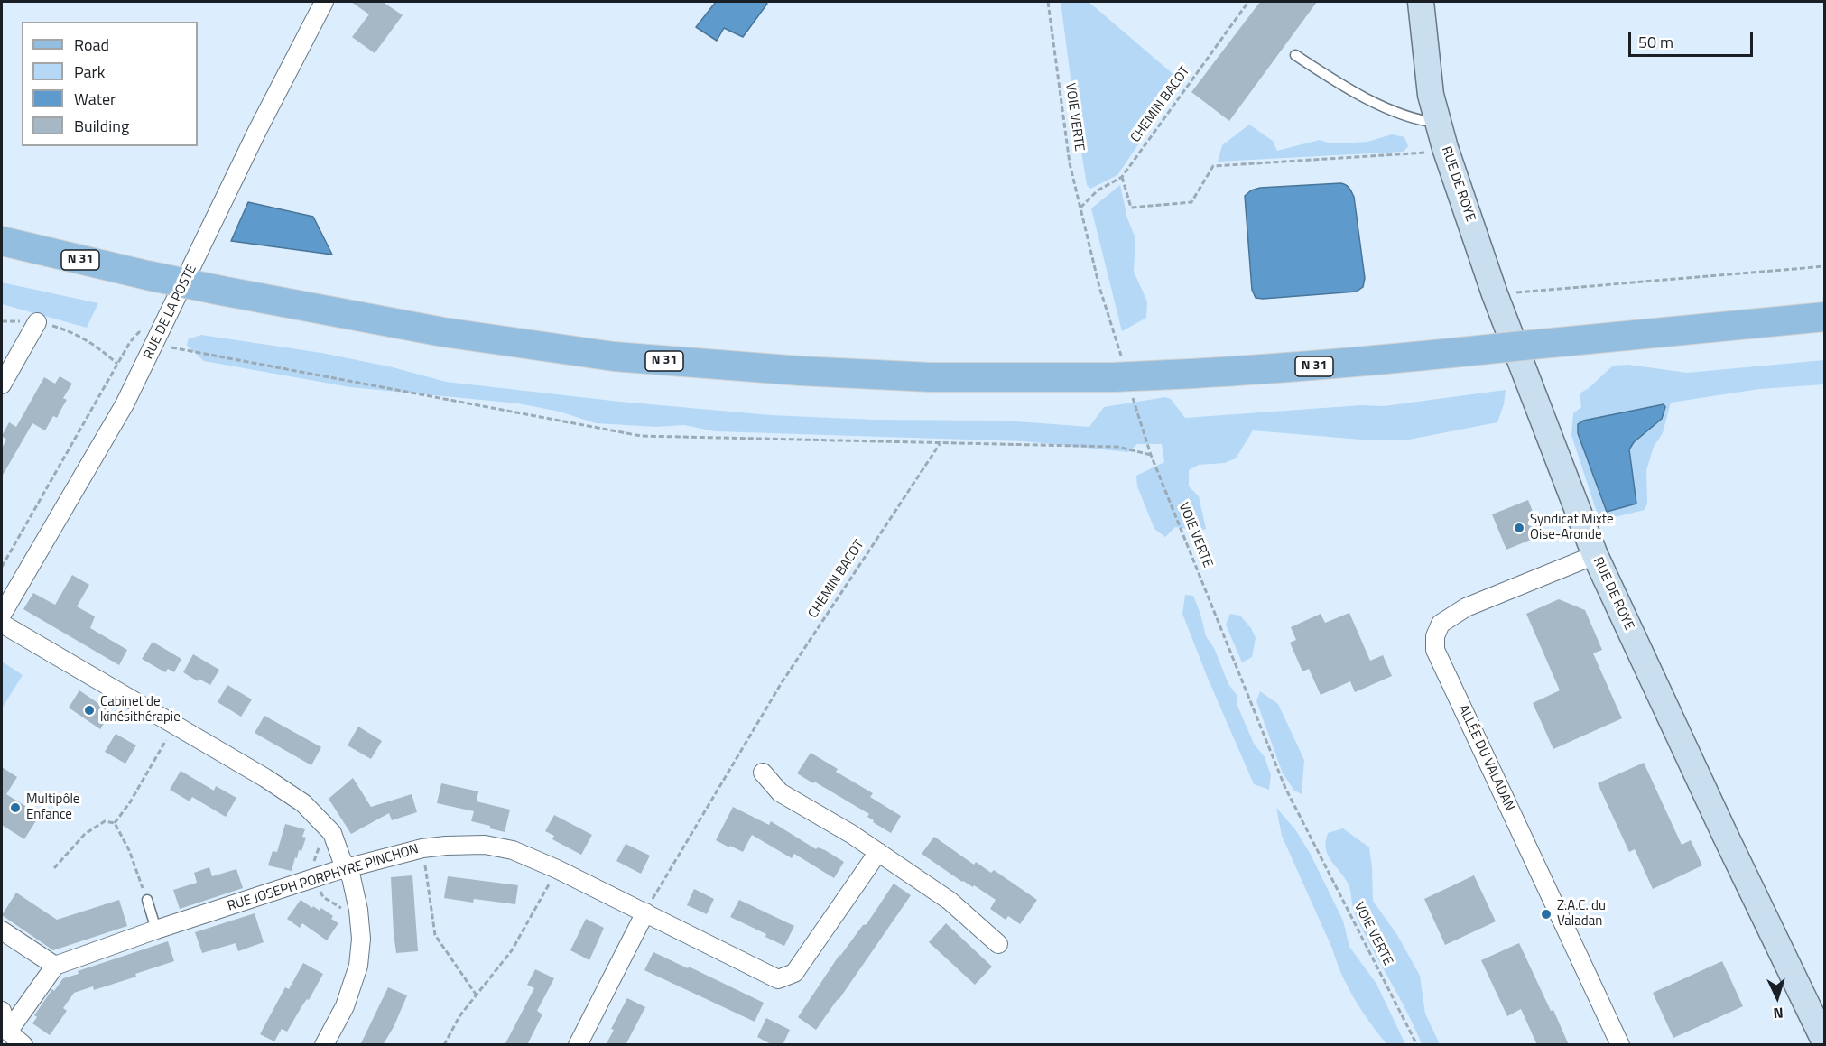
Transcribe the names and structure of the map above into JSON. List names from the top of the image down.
{
  "streets": {
    "main road": ["RUE DE ROYE", "N 31"],
    "street": ["RUE DE LA POSTE", "ALLÉE DU VALADAN", "RUE JOSEPH PORPHYRE PINCHON"],
    "path": ["CHEMIN BACOT", "VOIE VERTE"]
  },
  "crossings": [
    ["CHEMIN BACOT", "VOIE VERTE"],
    ["CHEMIN BACOT", "RUE JOSEPH PORPHYRE PINCHON"],
    ["VOIE VERTE", "N 31"],
    ["RUE DE ROYE", "ALLÉE DU VALADAN"]
  ],
  "places": [
    "Syndicat Mixte Oise-Aronde",
    "Cabinet de kinésithérapie",
    "Multipôle Enfance",
    "Z.A.C. du Valadan"
  ],
  "legend": [
    "Road",
    "Park",
    "Water",
    "Building"
  ],
  "scale_bar": "50 m",
  "north": "bottom"
}
